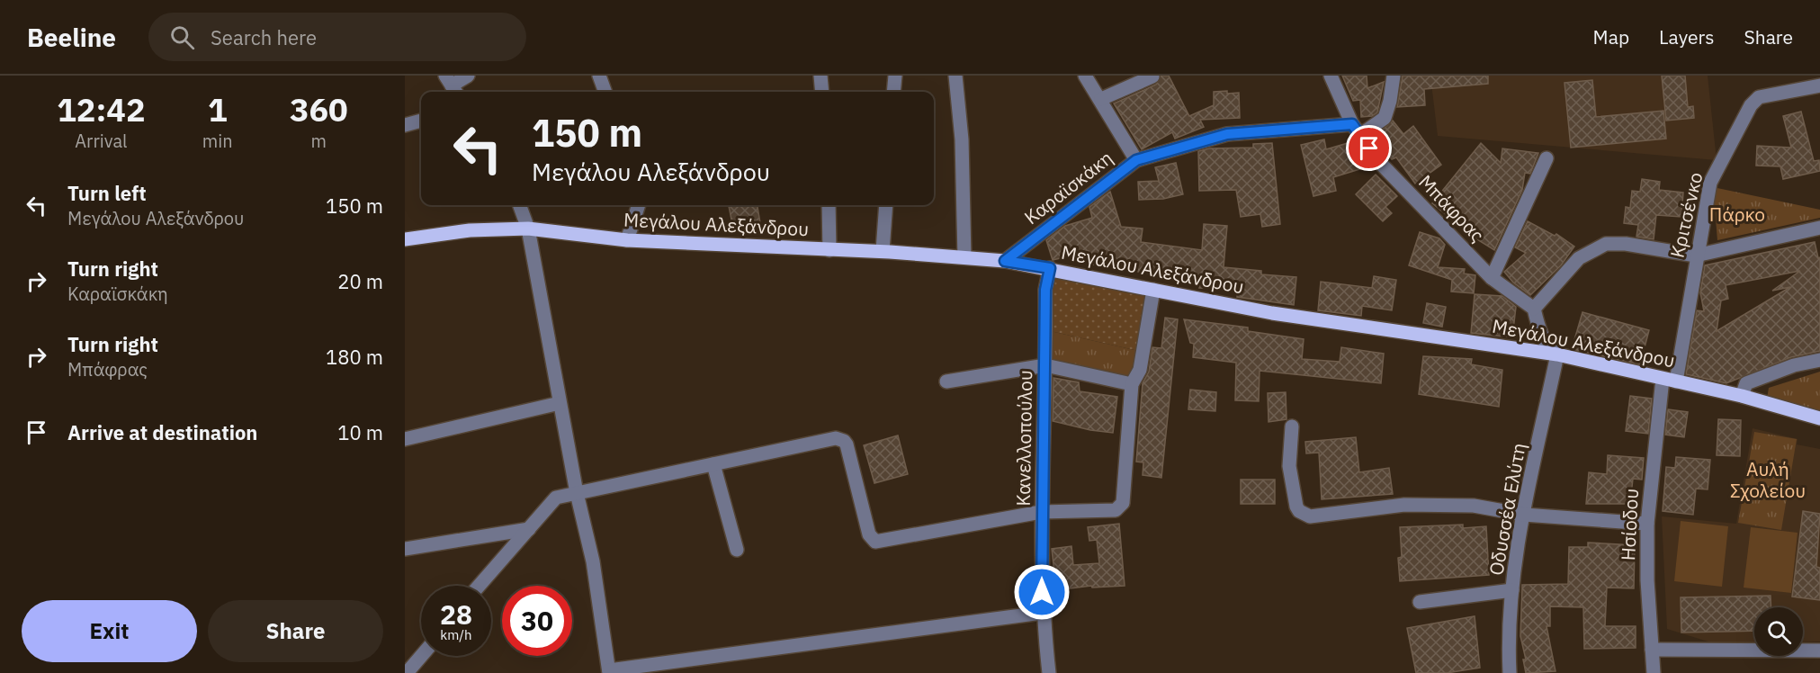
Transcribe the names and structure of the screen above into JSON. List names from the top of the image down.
{
  "streets": {
    "main road": ["Μεγάλου Αλεξάνδρου"],
    "street": [
      "Καραϊσκάκη",
      "Μπάφρας",
      "Κριτσένκο",
      "Κανελλοπούλου",
      "Οδυσσέα Ελύτη",
      "Ησίοδου"
    ]
  },
  "crossings": [
    ["Καραϊσκάκη", "Μπάφρας"],
    ["Καραϊσκάκη", "Μεγάλου Αλεξάνδρου"],
    ["Κριτσένκο", "Μεγάλου Αλεξάνδρου"],
    ["Κριτσένκο", "Ησίοδου"],
    ["Μεγάλου Αλεξάνδρου", "Κανελλοπούλου"],
    ["Μεγάλου Αλεξάνδρου", "Οδυσσέα Ελύτη"],
    ["Μεγάλου Αλεξάνδρου", "Ησίοδου"]
  ],
  "parks": ["Πάρκο", "Αυλή Σχολείου"],
  "page": {
    "header": "Beeline",
    "search": "Search here",
    "nav": ["Map", "Layers", "Share"],
    "eta": [
      "12:42",
      "Arrival",
      "1",
      "min",
      "360",
      "m"
    ],
    "turn": ["150 m", "Μεγάλου Αλεξάνδρου"],
    "list": [
      {
        "name": "Turn left",
        "note": "Μεγάλου Αλεξάνδρου",
        "value": "150 m"
      },
      {
        "name": "Turn right",
        "note": "Καραϊσκάκη",
        "value": "20 m"
      },
      {
        "name": "Turn right",
        "note": "Μπάφρας",
        "value": "180 m"
      },
      {
        "name": "Arrive at destination",
        "value": "10 m"
      }
    ],
    "speed": "28 km/h",
    "limit": "30",
    "buttons": ["Exit", "Share"]
  }
}
